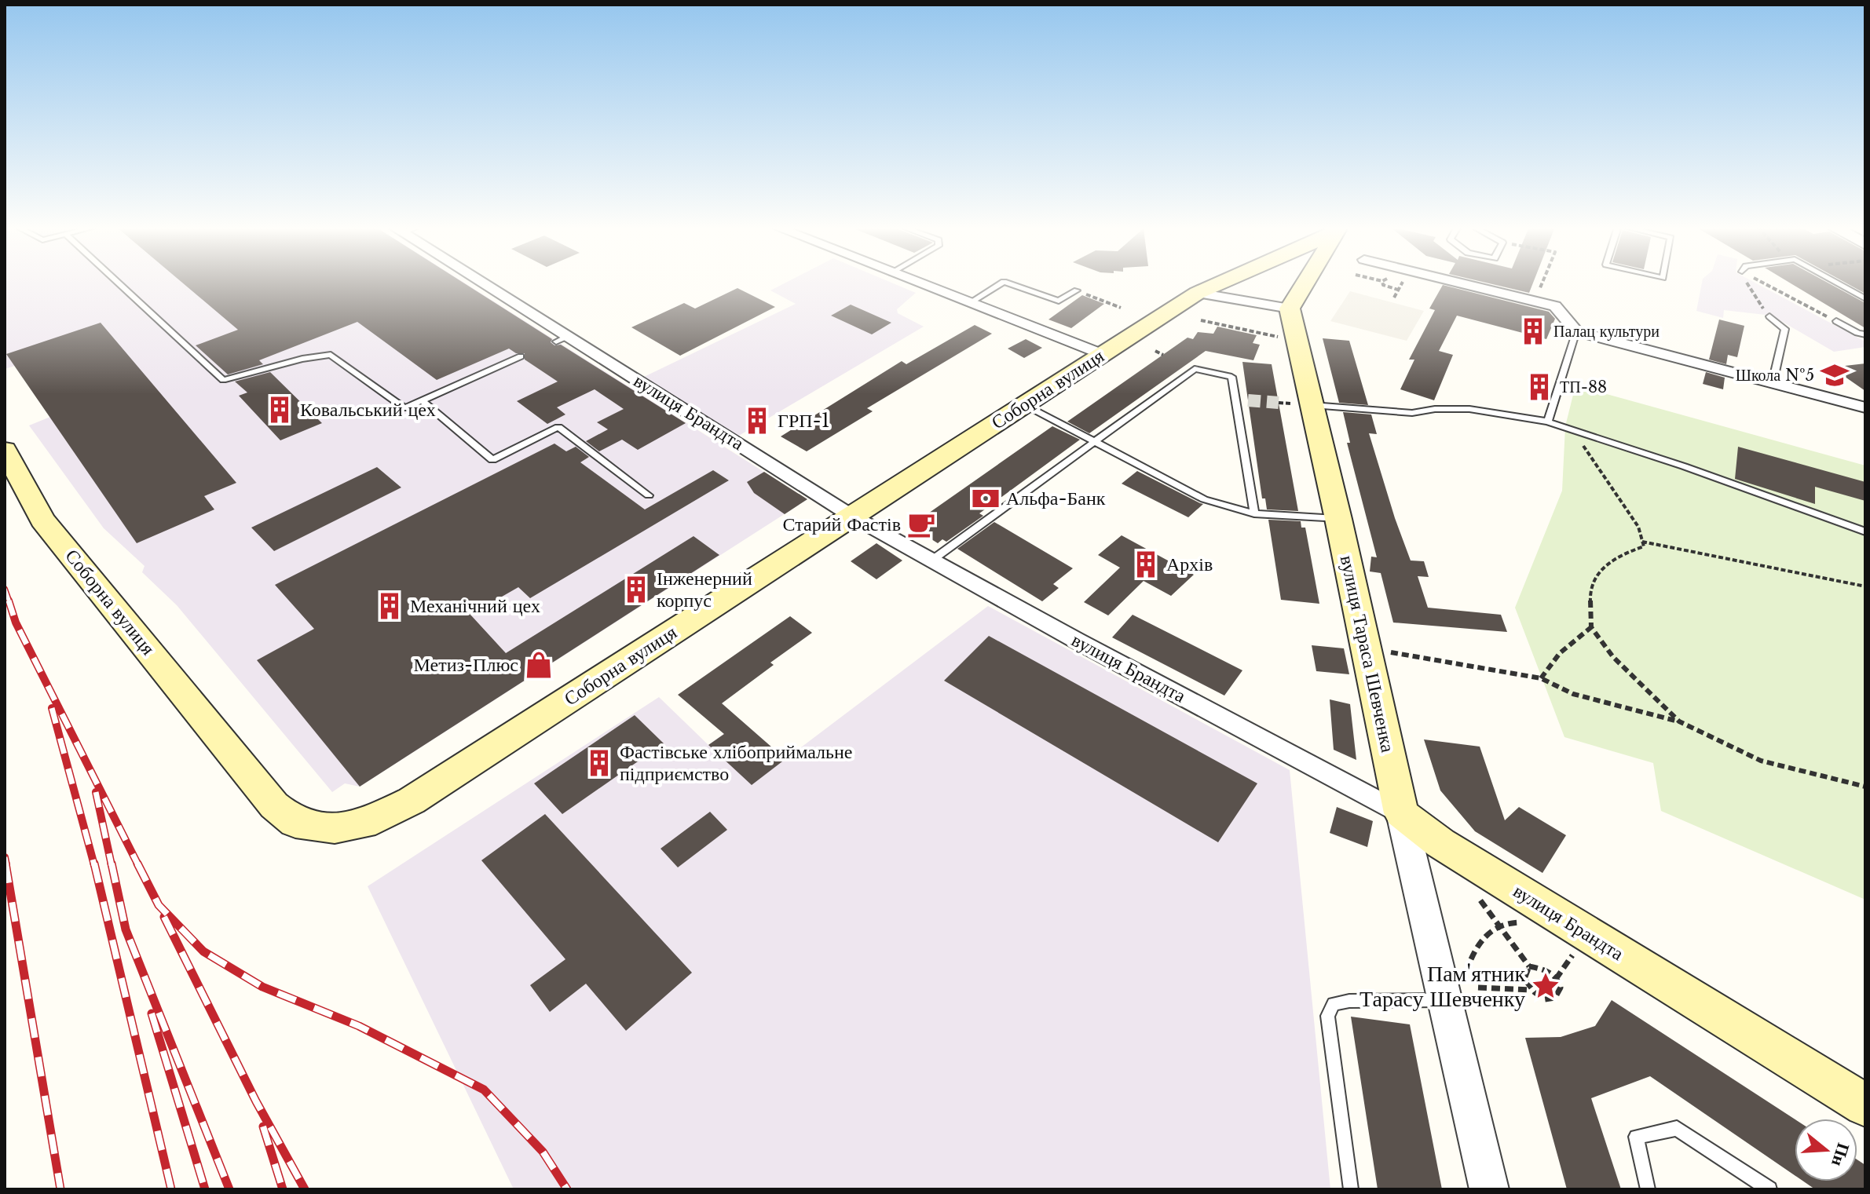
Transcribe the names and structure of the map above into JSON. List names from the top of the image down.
{
  "streets": {
    "main road": ["Соборна вулиця", "вулиця Брандта", "вулиця Тараса Шевченка"]
  },
  "crossings": [
    ["Соборна вулиця", "вулиця Брандта"],
    ["вулиця Брандта", "вулиця Тараса Шевченка"]
  ],
  "places": {
    "building": [
      "Палац культури",
      "ТП-88",
      "Ковальський цех",
      "ГРП-1",
      "Архів",
      "Інженерний корпус",
      "Механічний цех",
      "Фастівське хлібоприймальне підприємство"
    ],
    "school or university": ["Школа №5"],
    "bank": ["Альфа-Банк"],
    "cafe": ["Старий Фастів"],
    "shop": ["Метиз-Плюс"],
    "place": ["Пам'ятник Тарасу Шевченку"]
  },
  "north": "right"
}
